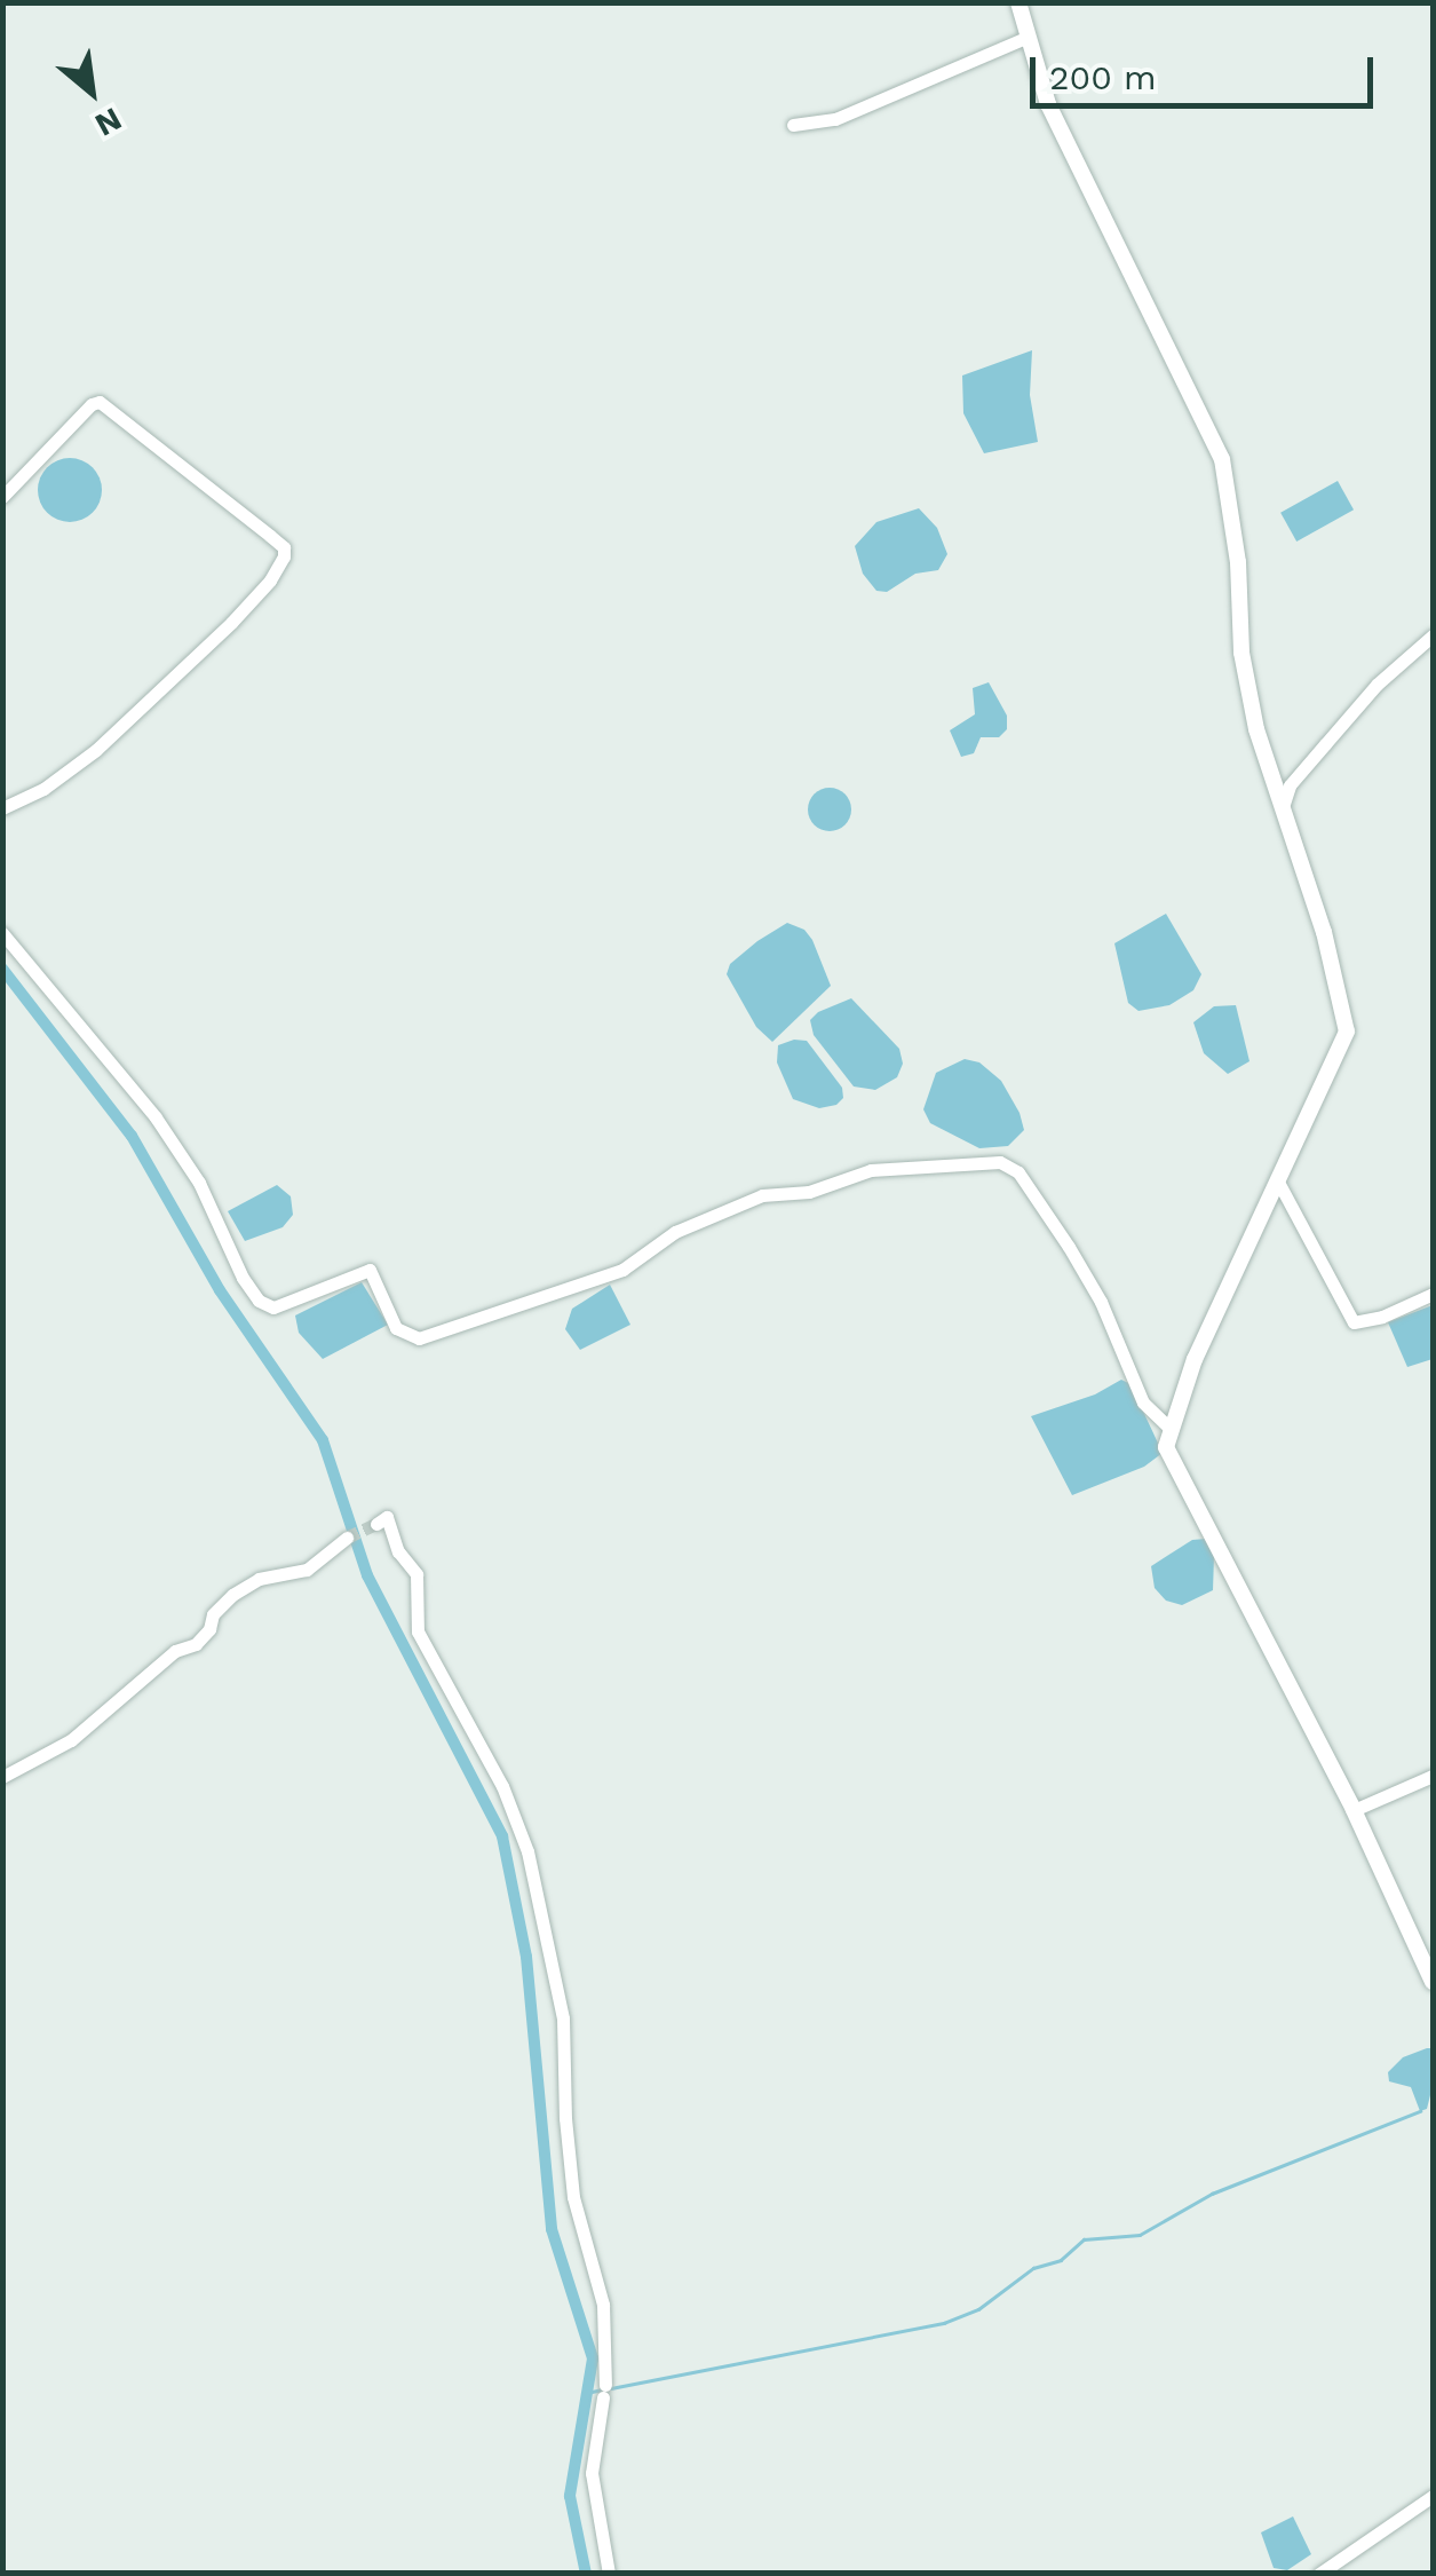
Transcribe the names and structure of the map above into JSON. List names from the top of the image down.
{
  "scale_bar": "200 m",
  "north": "bottom right"
}
